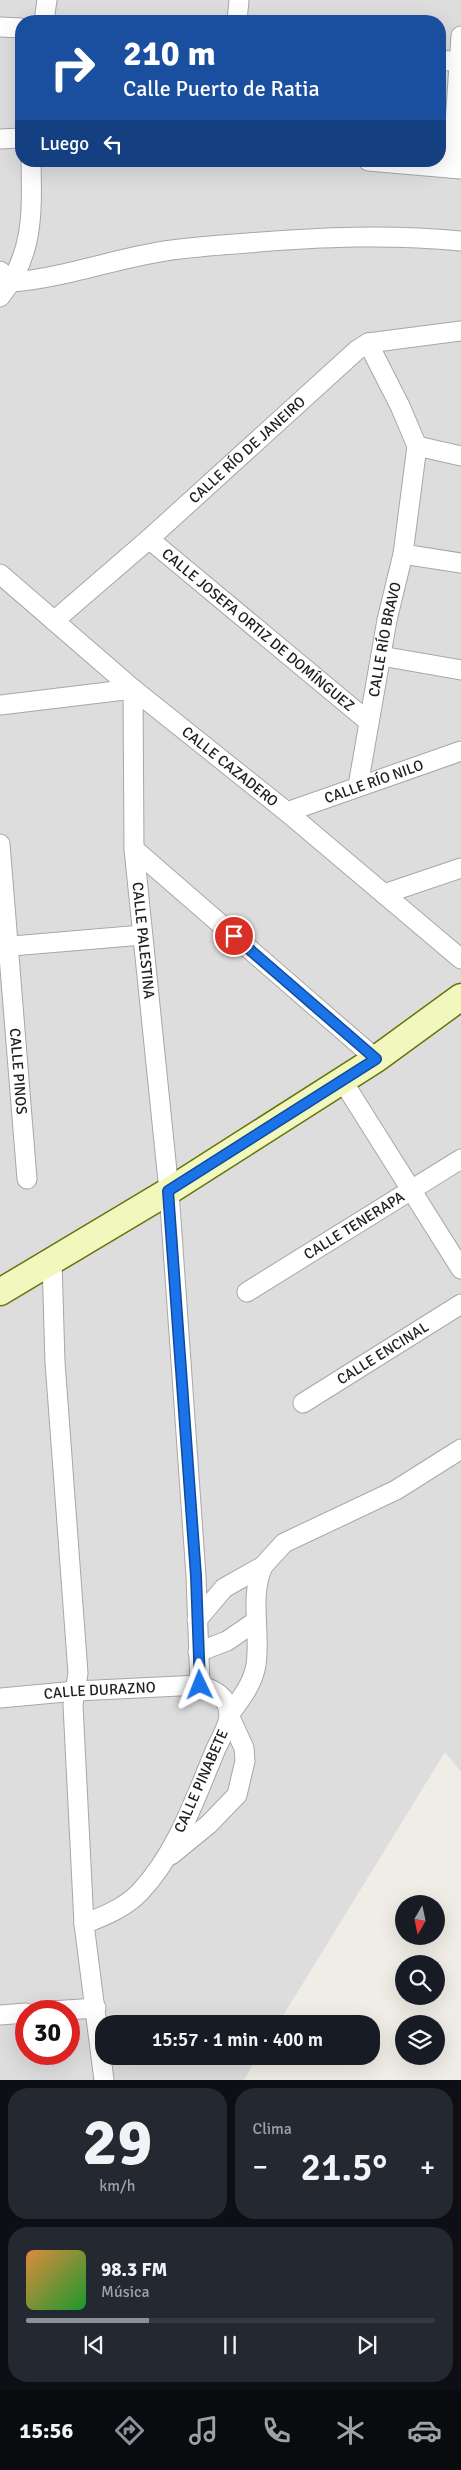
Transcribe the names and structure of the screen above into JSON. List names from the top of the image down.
{
  "streets": {
    "street": [
      "CALLE RÍO DE JANEIRO",
      "CALLE JOSEFA ORTIZ DE DOMÍNGUEZ",
      "CALLE RÍO BRAVO",
      "CALLE CAZADERO",
      "CALLE RÍO NILO",
      "CALLE PALESTINA",
      "CALLE PINOS",
      "CALLE TENERAPA",
      "CALLE ENCINAL",
      "CALLE DURAZNO",
      "CALLE PINABETE"
    ]
  },
  "crossings": [
    ["CALLE RÍO DE JANEIRO", "CALLE JOSEFA ORTIZ DE DOMÍNGUEZ"],
    ["CALLE RÍO DE JANEIRO", "CALLE CAZADERO"],
    ["CALLE JOSEFA ORTIZ DE DOMÍNGUEZ", "CALLE RÍO BRAVO"],
    ["CALLE RÍO BRAVO", "CALLE RÍO NILO"],
    ["CALLE CAZADERO", "CALLE RÍO NILO"],
    ["CALLE CAZADERO", "CALLE PALESTINA"],
    ["CALLE DURAZNO", "CALLE PINABETE"]
  ],
  "north": "bottom",
  "page": {
    "turn": ["210 m", "Calle Puerto de Ratia"],
    "then": "Luego",
    "limit": "30",
    "trip": "15:57 · 1 min · 400 m",
    "tile": [
      ["29", "km/h"],
      "Clima"
    ],
    "heat": ["−", "21.5°", "+"],
    "song": ["98.3 FM", "Música"],
    "tabs": "15:56"
  }
}
